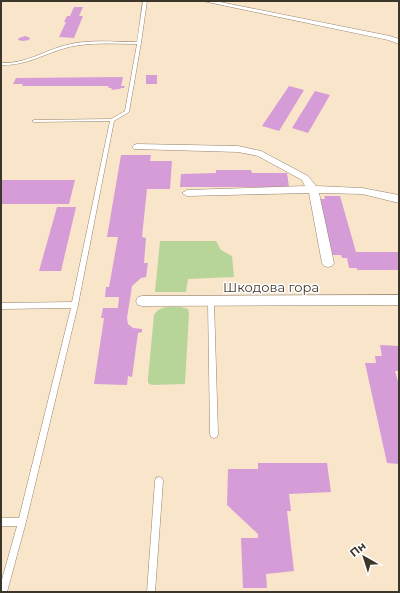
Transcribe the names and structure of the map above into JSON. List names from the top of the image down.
{
  "streets": {
    "street": ["Шкодова гора"]
  },
  "north": "top left"
}
